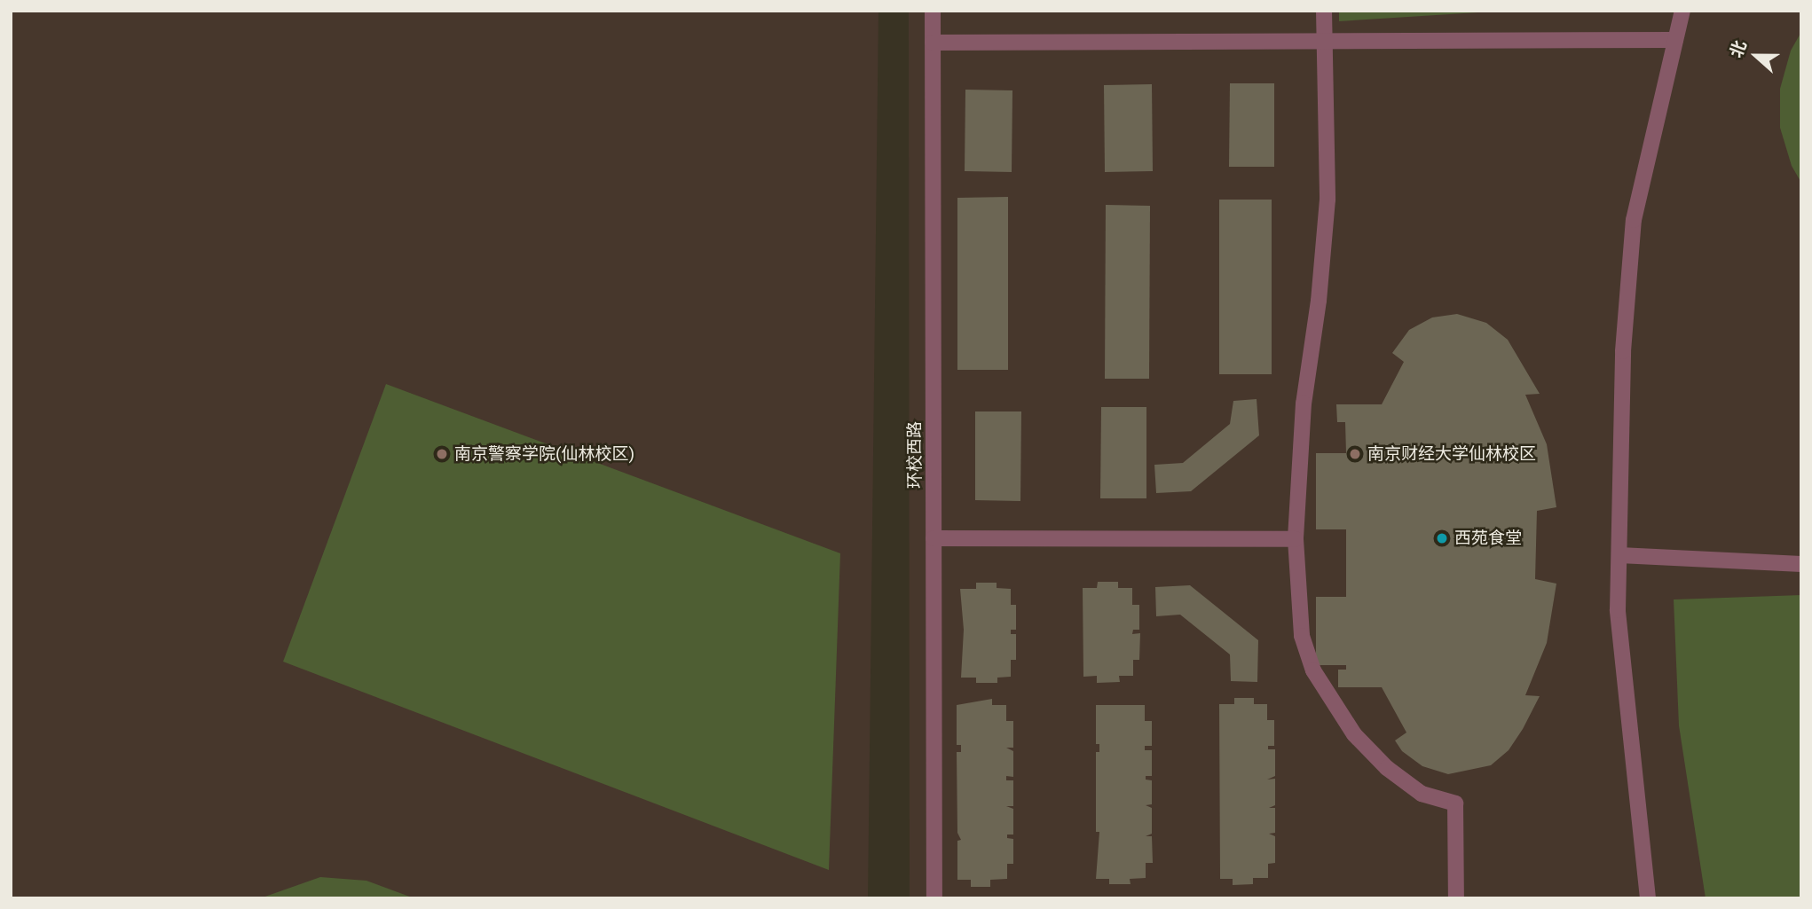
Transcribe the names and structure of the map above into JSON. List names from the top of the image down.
{
  "streets": {
    "street": ["环校西路"]
  },
  "places": ["南京警察学院(仙林校区)", "南京财经大学仙林校区", "西苑食堂"],
  "north": "left"
}
